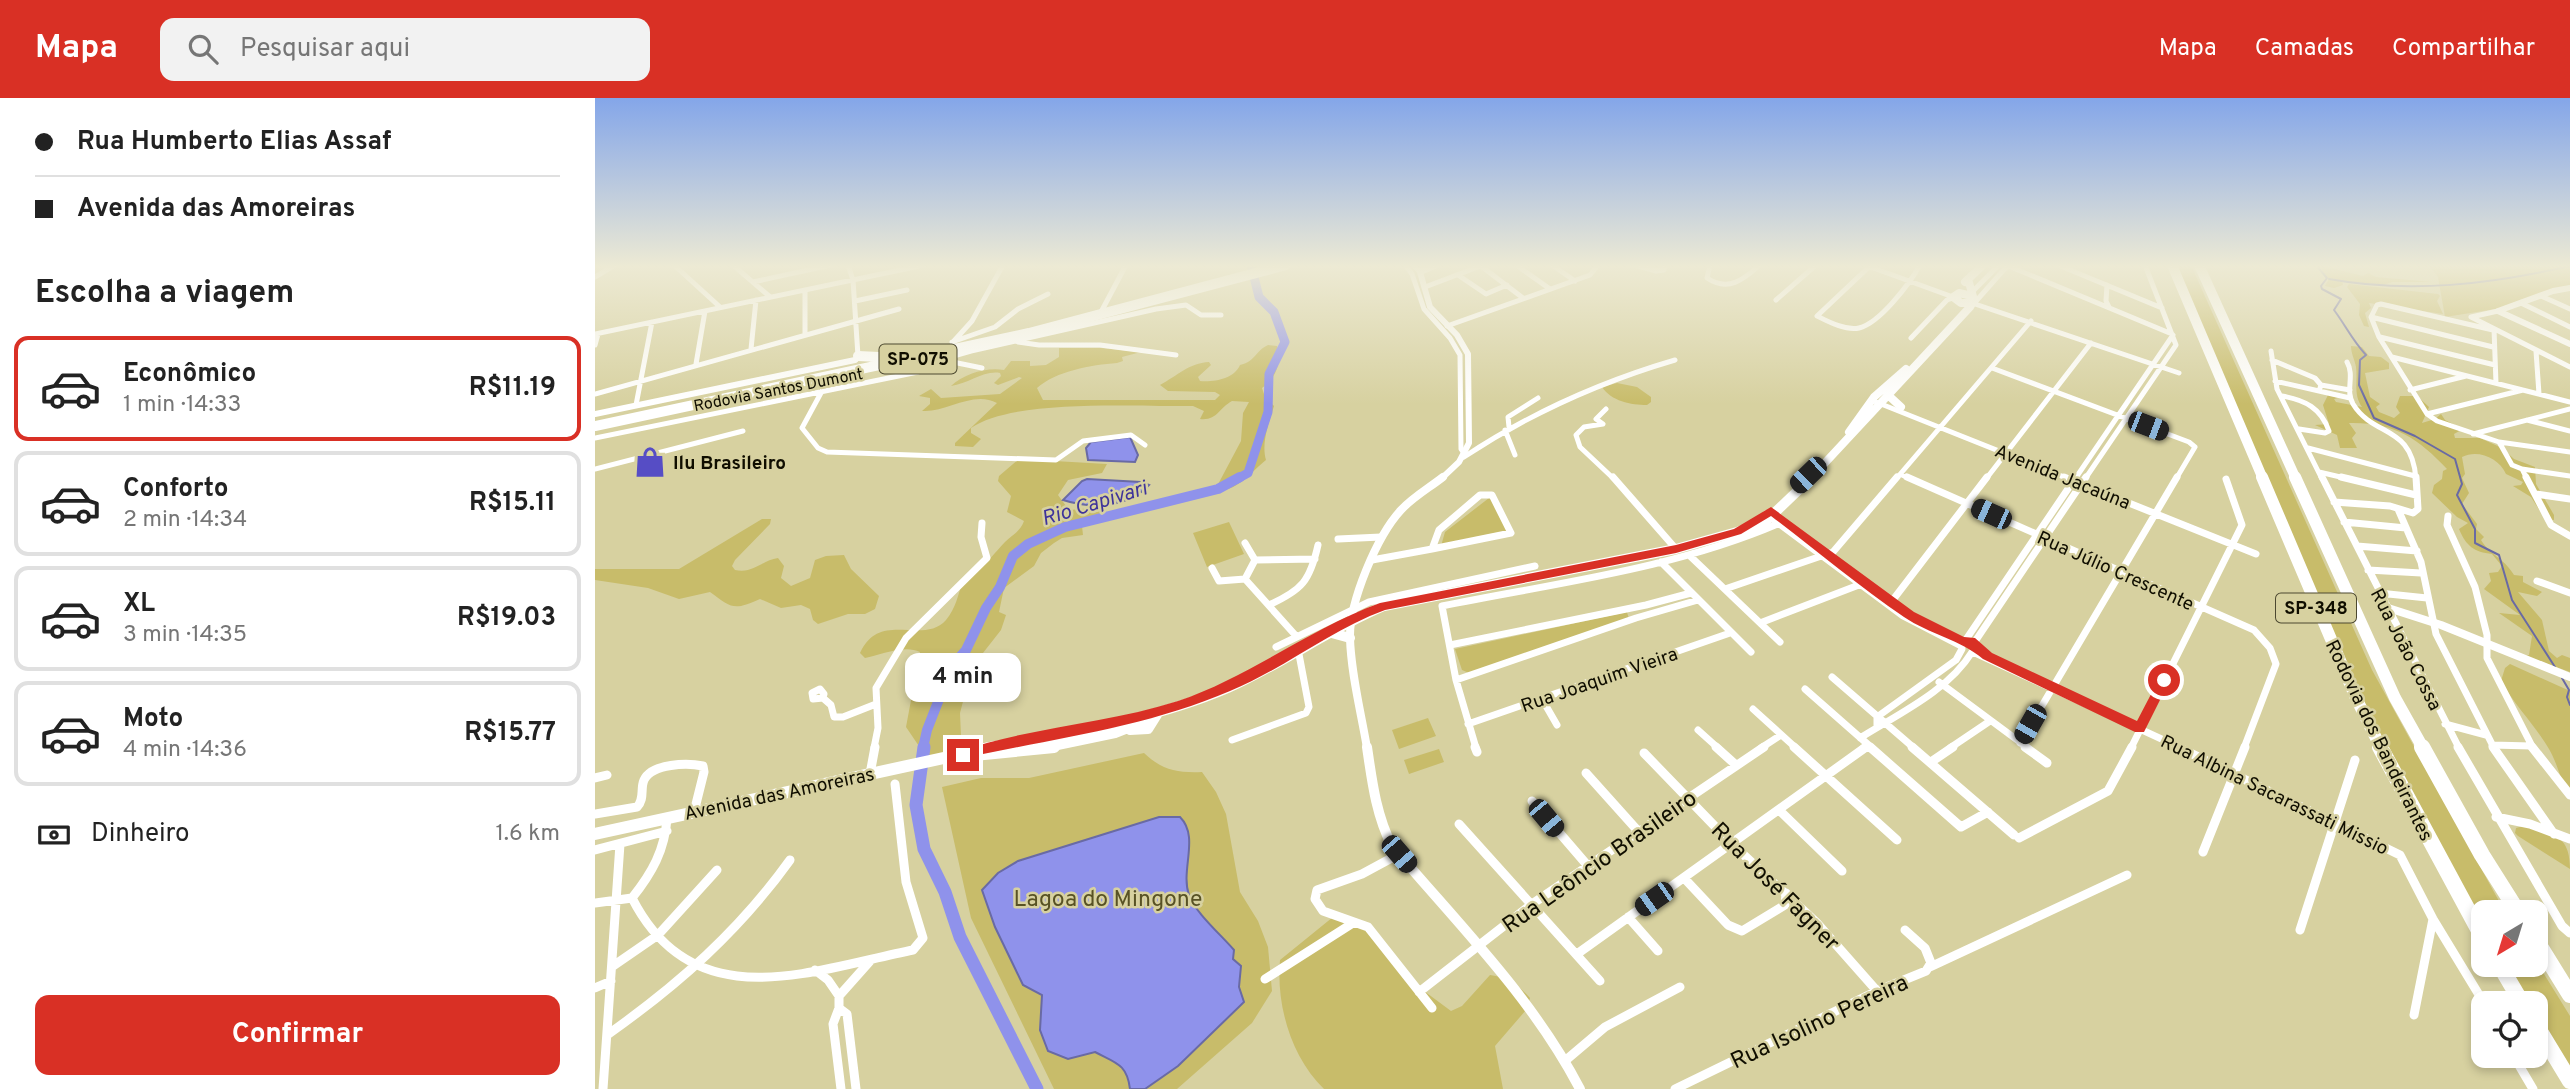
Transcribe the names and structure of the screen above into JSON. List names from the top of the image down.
{
  "streets": {
    "highway": [
      "SP-075",
      "Rodovia Santos Dumont",
      "SP-348",
      "Rodovia dos Bandeirantes"
    ],
    "main road": ["Avenida das Amoreiras"],
    "street": [
      "Avenida Jacaúna",
      "Rua Júlio Crescente",
      "Rua João Cossa",
      "Rua Joaquim Vieira",
      "Rua Albina Sacarassati Missio",
      "Rua Leôncio Brasileiro",
      "Rua José Fagner",
      "Rua Isolino Pereira"
    ]
  },
  "crossings": [
    ["Rua Júlio Crescente", "Rua Albina Sacarassati Missio"],
    ["Rua Leôncio Brasileiro", "Rua José Fagner"],
    ["Rua José Fagner", "Rua Isolino Pereira"]
  ],
  "water": ["Rio Capivari"],
  "parks": ["Lagoa do Mingone"],
  "places": {
    "shop": ["Ilu Brasileiro"]
  },
  "north": "bottom left",
  "page": {
    "header": "Mapa",
    "search": "Pesquisar aqui",
    "nav": ["Mapa", "Camadas", "Compartilhar"],
    "banner": ["Rua Humberto Elias Assaf", "Avenida das Amoreiras"],
    "heading": "Escolha a viagem",
    "list": [
      {
        "name": "Econômico",
        "note": "1 min · 14:33",
        "value": "R$11.19"
      },
      {
        "name": "Conforto",
        "note": "2 min · 14:34",
        "value": "R$15.11"
      },
      {
        "name": "XL",
        "note": "3 min · 14:35",
        "value": "R$19.03"
      },
      {
        "name": "Moto",
        "note": "4 min · 14:36",
        "value": "R$15.77"
      }
    ],
    "bubble": "4 min",
    "pay": ["Dinheiro", "1.6 km"],
    "buttons": "Confirmar"
  }
}
